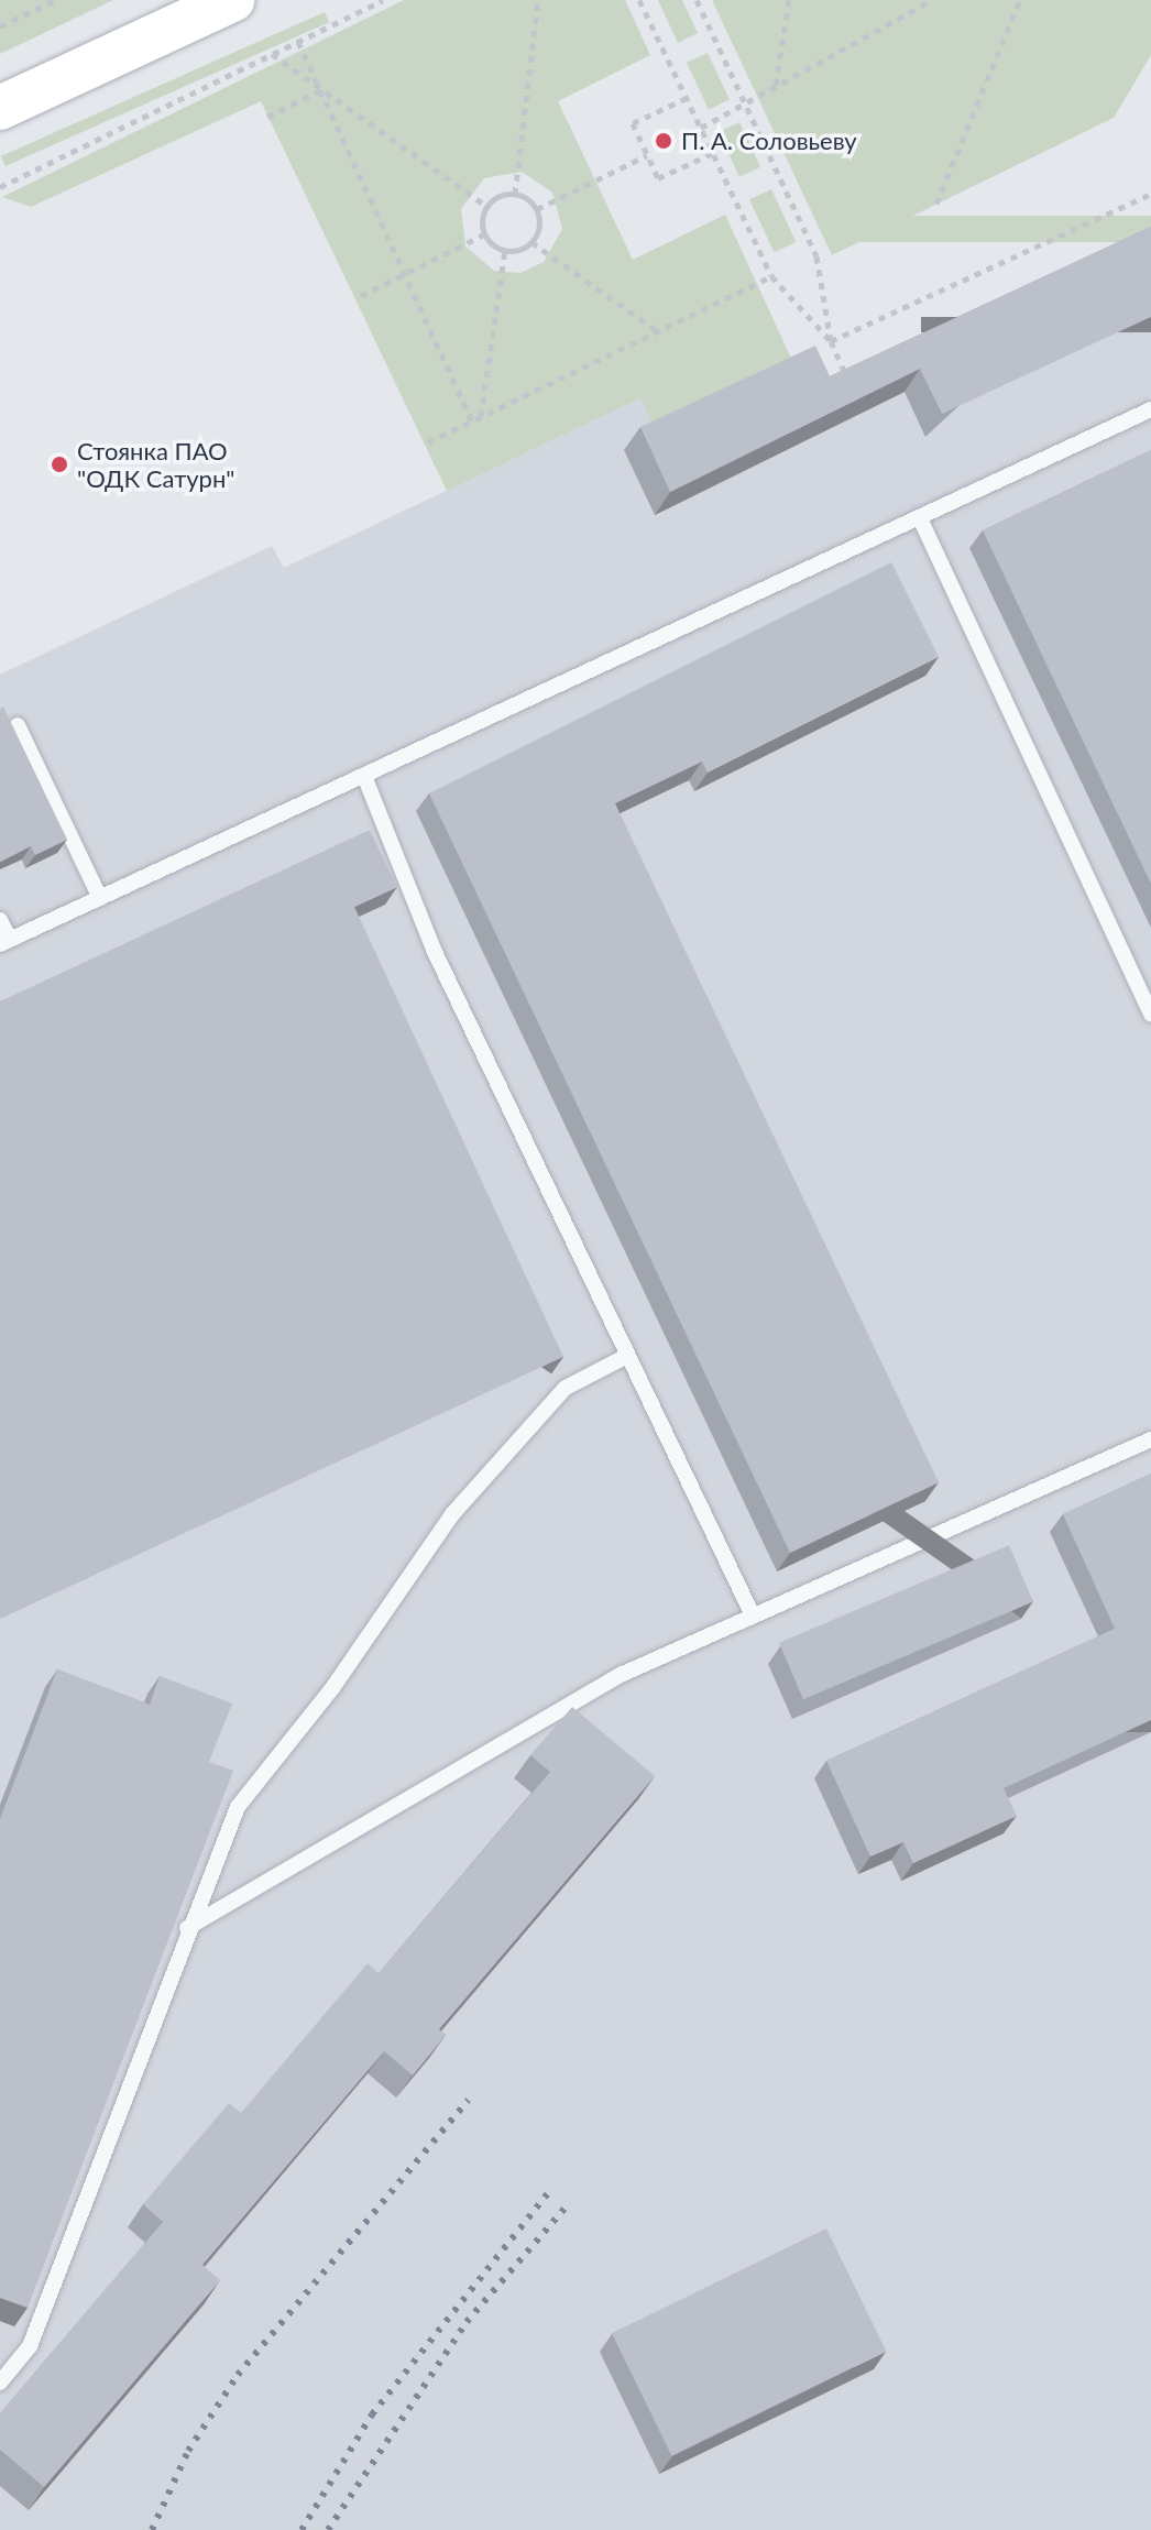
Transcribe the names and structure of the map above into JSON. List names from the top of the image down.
{
  "places": ["П. А. Соловьеву", "Стоянка ПАО \"ОДК Сатурн\""]
}
